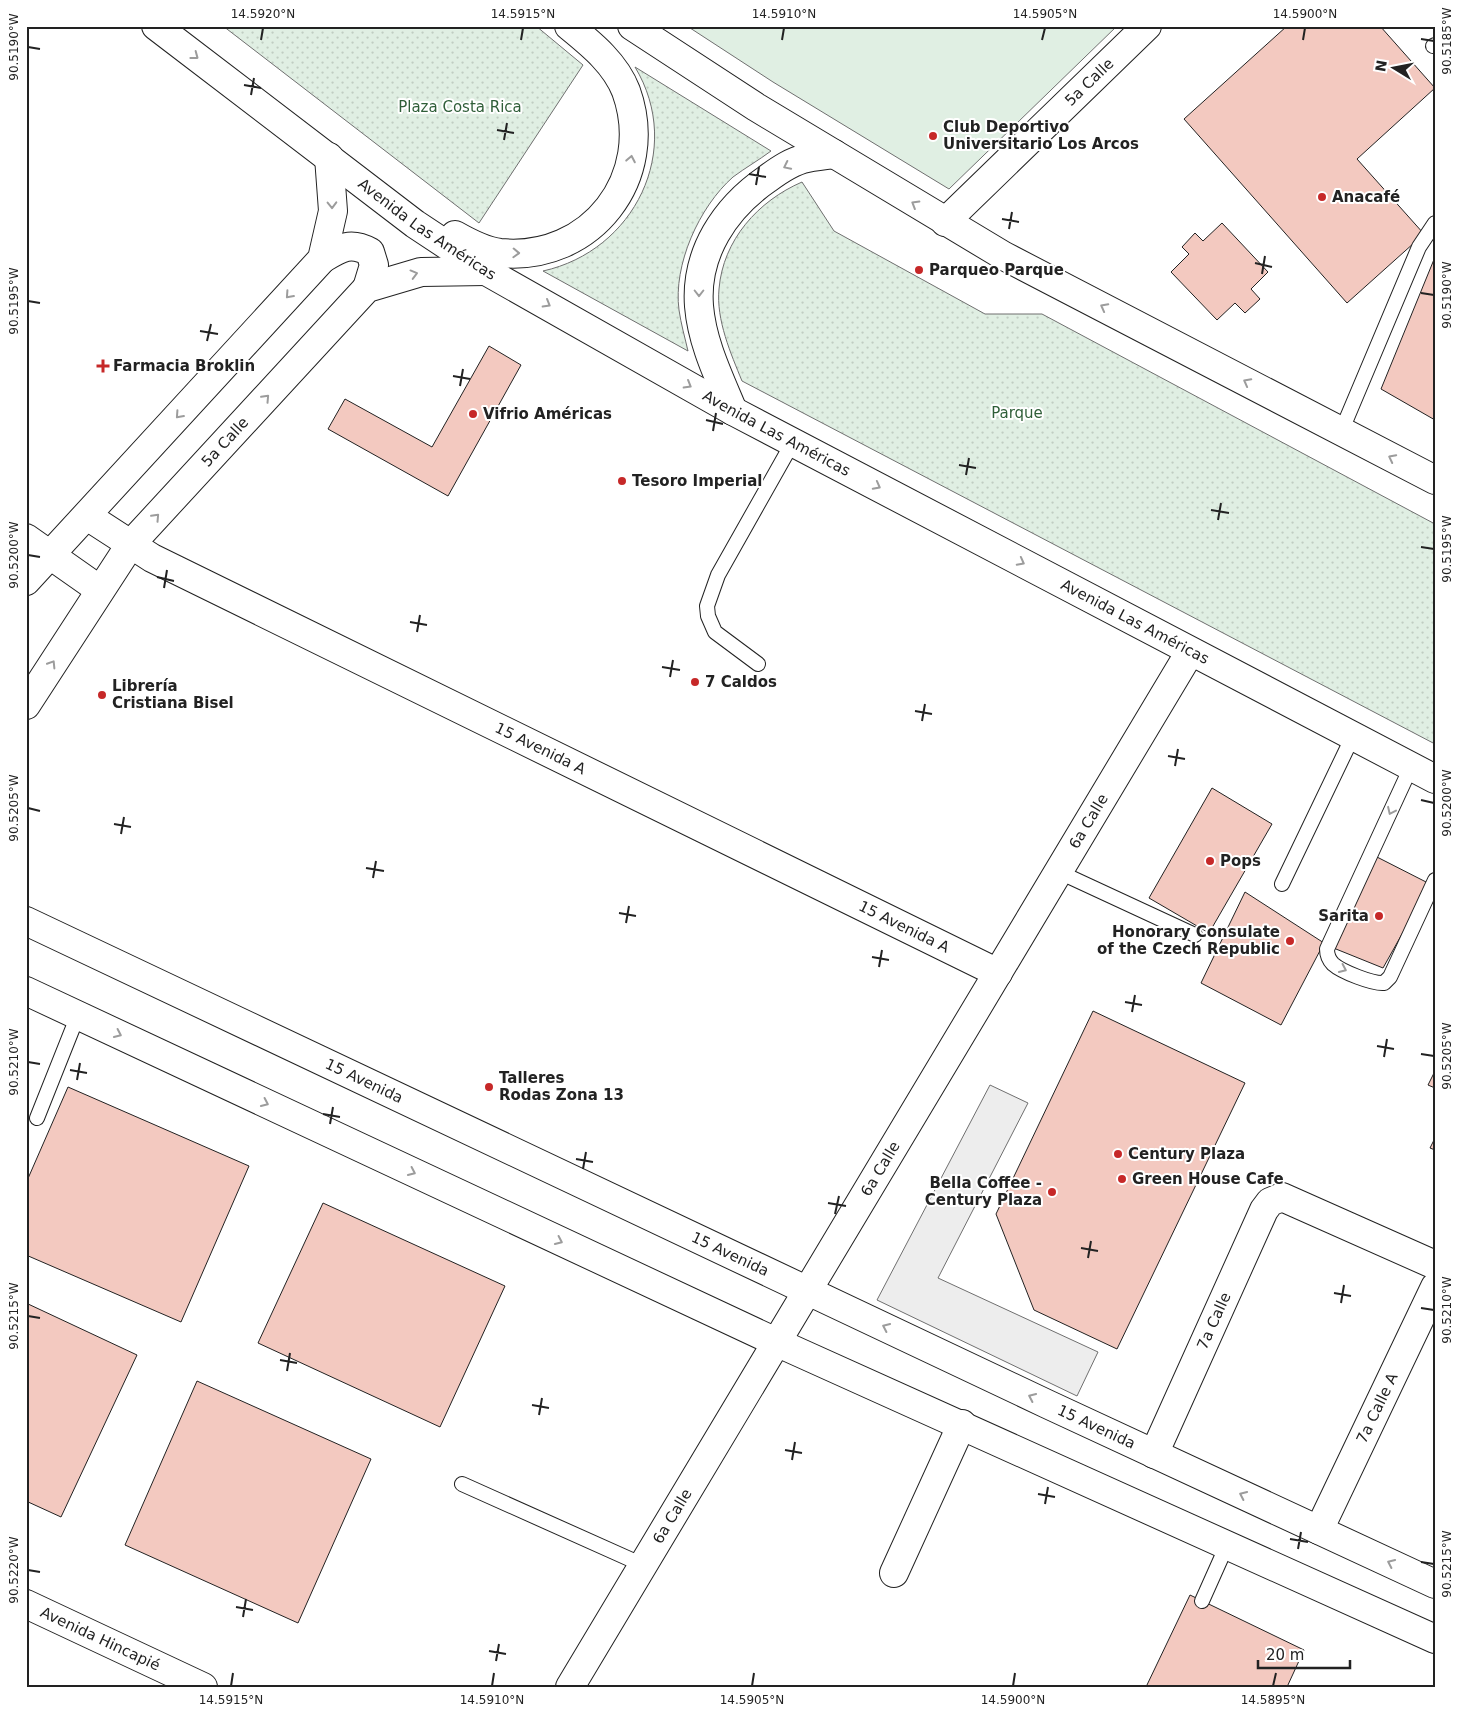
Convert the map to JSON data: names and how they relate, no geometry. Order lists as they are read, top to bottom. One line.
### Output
{"streets":{"street":["5a Calle","Avenida Las Américas","15 Avenida A","6a Calle","15 Avenida","7a Calle","7a Calle A","Avenida Hincapié"]},"crossings":[["5a Calle","15 Avenida A"],["Avenida Las Américas","6a Calle"],["15 Avenida A","6a Calle"],["6a Calle","15 Avenida"],["15 Avenida","7a Calle"],["15 Avenida","7a Calle A"]],"one_way":["Avenida Las Américas"],"parks":["Plaza Costa Rica","Parque"],"places":{"other":["Club Deportivo Universitario Los Arcos","Anacafé","Parqueo Parque","Vifrio Américas","Tesoro Imperial","7 Caldos","Librería Cristiana Bisel","Pops","Sarita","Honorary Consulate of the Czech Republic","Talleres Rodas Zona 13","Century Plaza","Green House Cafe","Bella Coffee - Century Plaza"],"health":["Farmacia Broklin"]},"scale_bar":"20 m","north":"left","coordinates":["14.5920°N","14.5915°N","14.5910°N","14.5905°N","14.5900°N","90.5185°W","90.5190°W","90.5195°W","90.5200°W","90.5205°W","90.5210°W","90.5215°W","90.5220°W","14.5895°N"]}
